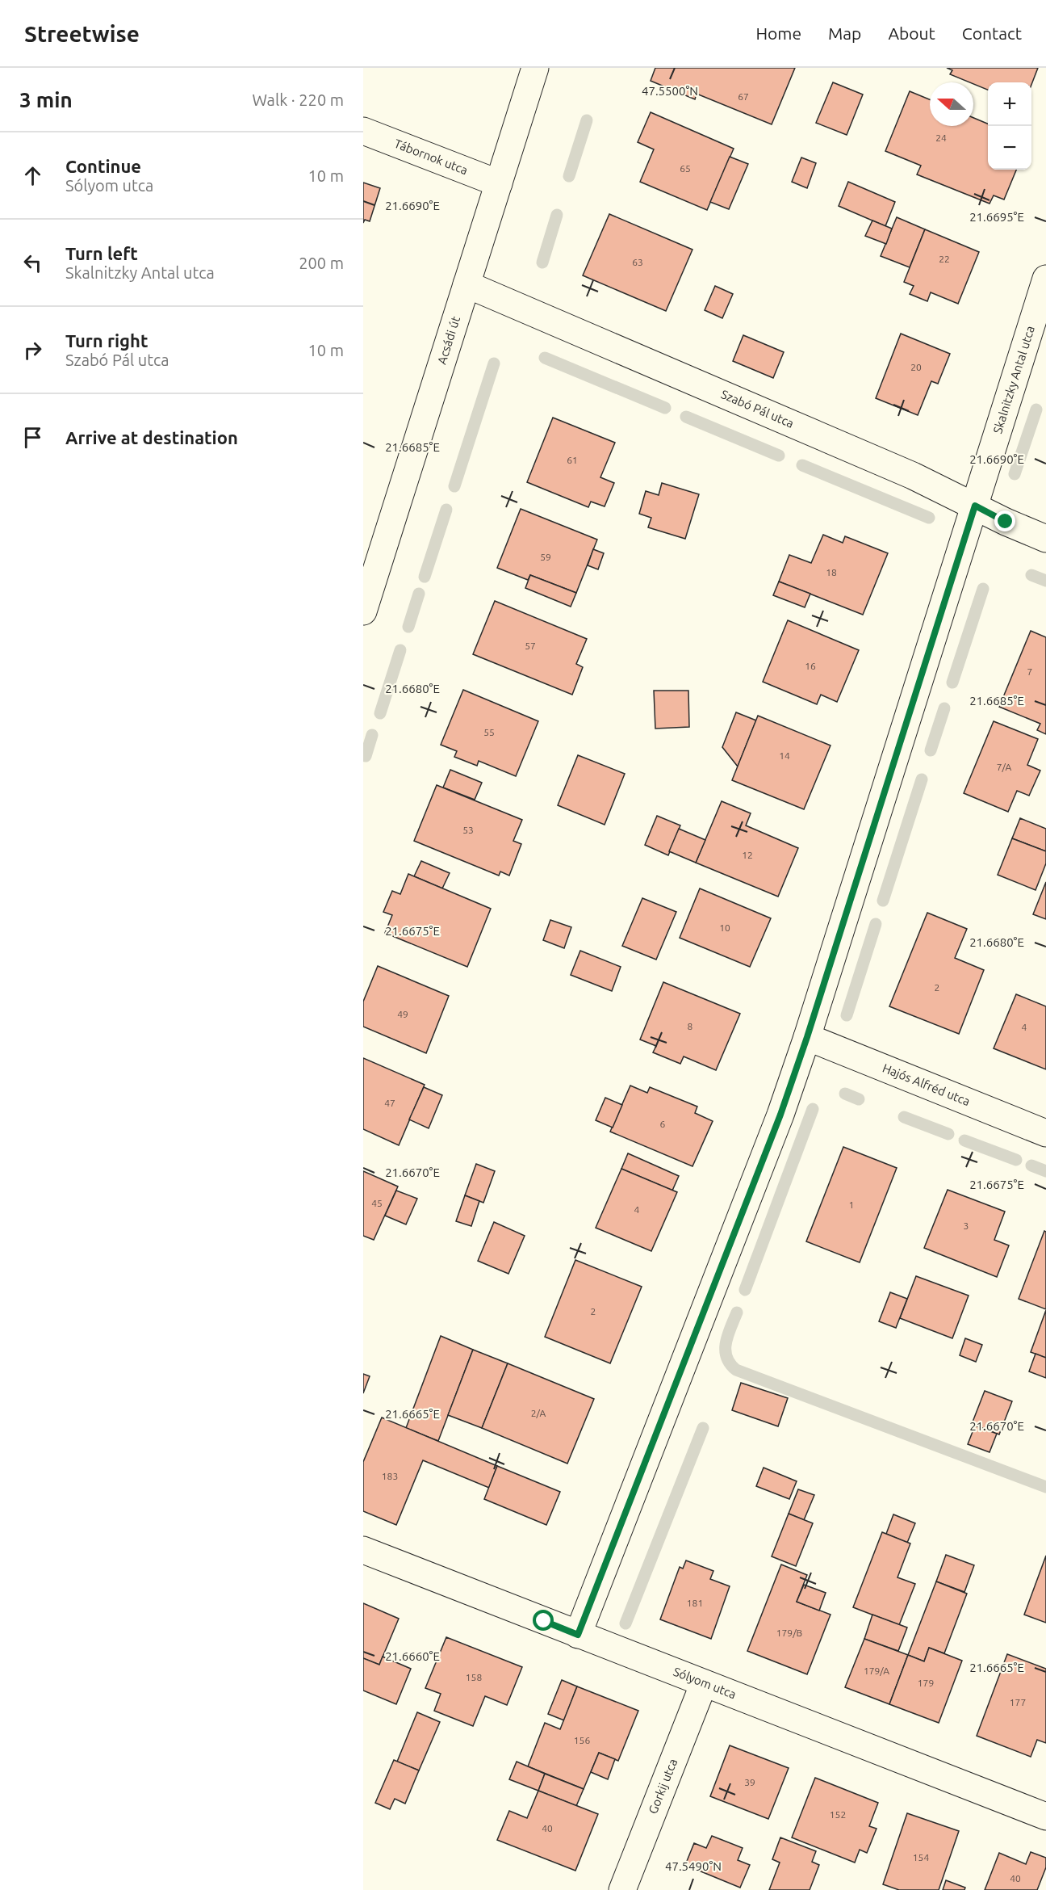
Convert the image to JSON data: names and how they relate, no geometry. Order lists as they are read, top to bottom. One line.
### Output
{"streets":{"street":["Tábornok utca","Acsádi út","Skalnitzky Antal utca","Szabó Pál utca","Hajós Alfréd utca","Sólyom utca","Gorkij utca"]},"crossings":[["Tábornok utca","Acsádi út"],["Acsádi út","Szabó Pál utca"],["Skalnitzky Antal utca","Szabó Pál utca"],["Skalnitzky Antal utca","Hajós Alfréd utca"],["Skalnitzky Antal utca","Sólyom utca"],["Sólyom utca","Gorkij utca"]],"house_numbers":["67","24","65","22","63","20","61","59","18","57","16","7","55","14","7/A","53","12","10","2","49","8","4","47","6","45","1","4","3","2","2/A","183","181","179/B","179/A","158","179","177","156","39","152","40","154","40"],"north":"left","page":{"header":"Streetwise","nav":["Home","Map","About","Contact"],"heading":["3 min","Walk · 220 m"],"map_buttons":["+","−"],"list":[["Continue","Sólyom utca","10 m"],["Turn left","Skalnitzky Antal utca","200 m"],["Turn right","Szabó Pál utca","10 m"],"Arrive at destination"]},"coordinates":["47.5500°N","21.6690°E","21.6695°E","21.6685°E","21.6680°E","21.6675°E","21.6670°E","21.6665°E","21.6660°E","47.5490°N"]}
